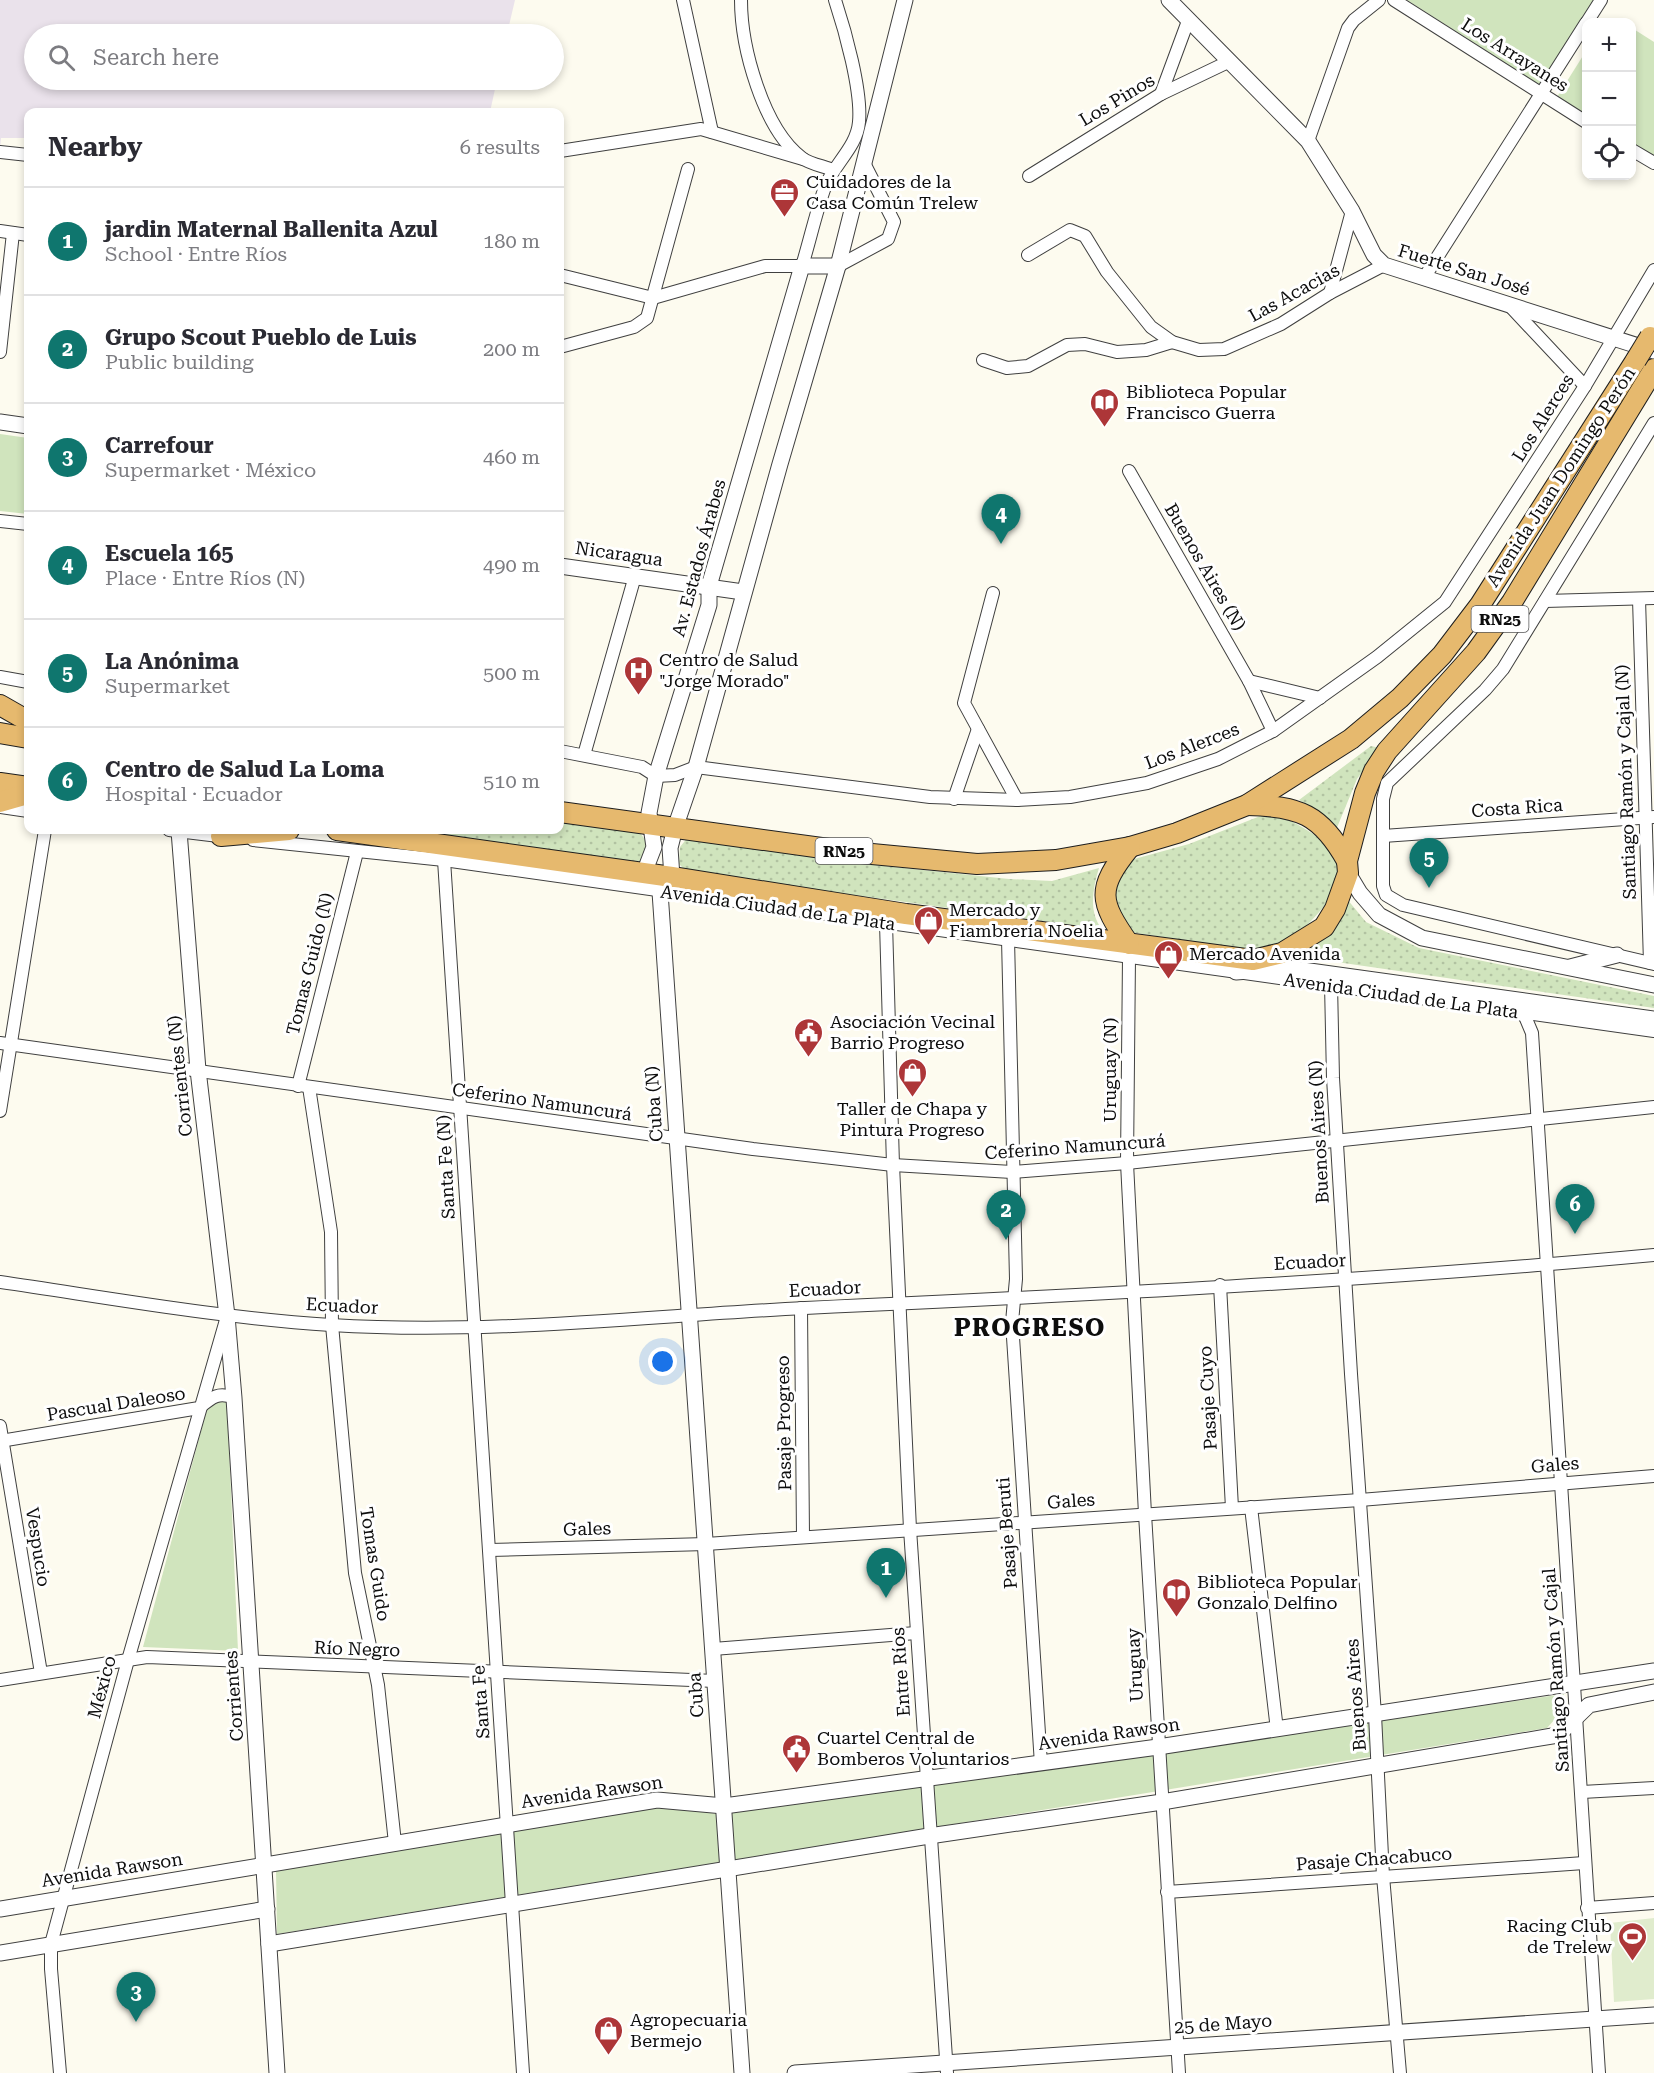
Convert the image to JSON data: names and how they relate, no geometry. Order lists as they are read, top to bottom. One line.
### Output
{"streets":{"highway":["Avenida Juan Domingo Perón","RN25","Avenida Ciudad de La Plata"],"street":["Los Arrayanes","Los Pinos","Fuerte San José","Las Acacias","Los Alerces","Nicaragua","Av. Estados Árabes","Buenos Aires (N)","Santiago Ramón y Cajal (N)","Costa Rica","Tomas Guido (N)","Uruguay (N)","Corrientes (N)","Ceferino Namuncurá","Cuba (N)","Santa Fe (N)","Ecuador","Pasaje Cuyo","Pascual Daleoso","Pasaje Progreso","Gales","Pasaje Beruti","Vespucio","Tomas Guido","Río Negro","Uruguay","Santiago Ramón y Cajal","Entre Ríos","México","Cuba","Buenos Aires","Corrientes","Santa Fe","Avenida Rawson","Pasaje Chacabuco","25 de Mayo"]},"crossings":[["Los Pinos","Fuerte San José"],["Fuerte San José","Las Acacias"],["Fuerte San José","Los Alerces"],["Fuerte San José","Avenida Juan Domingo Perón"],["Los Alerces","Av. Estados Árabes"],["Los Alerces","Buenos Aires (N)"],["Avenida Juan Domingo Perón","RN25"],["Avenida Juan Domingo Perón","Avenida Ciudad de La Plata"],["Avenida Juan Domingo Perón","Uruguay (N)"],["Nicaragua","Av. Estados Árabes"],["Av. Estados Árabes","Avenida Ciudad de La Plata"],["Buenos Aires (N)","Avenida Ciudad de La Plata"],["Buenos Aires (N)","Ceferino Namuncurá"],["Buenos Aires (N)","Ecuador"],["Buenos Aires (N)","Buenos Aires"],["RN25","Avenida Ciudad de La Plata"],["RN25","Uruguay (N)"],["Santiago Ramón y Cajal (N)","Costa Rica"],["Avenida Ciudad de La Plata","Tomas Guido (N)"],["Avenida Ciudad de La Plata","Uruguay (N)"],["Avenida Ciudad de La Plata","Cuba (N)"],["Avenida Ciudad de La Plata","Santa Fe (N)"],["Avenida Ciudad de La Plata","Pasaje Beruti"],["Avenida Ciudad de La Plata","Entre Ríos"],["Tomas Guido (N)","Ceferino Namuncurá"],["Tomas Guido (N)","Ecuador"],["Tomas Guido (N)","Tomas Guido"],["Uruguay (N)","Ceferino Namuncurá"],["Uruguay (N)","Ecuador"],["Uruguay (N)","Uruguay"],["Corrientes (N)","Ceferino Namuncurá"],["Corrientes (N)","Ecuador"],["Corrientes (N)","México"],["Corrientes (N)","Corrientes"],["Ceferino Namuncurá","Cuba (N)"],["Ceferino Namuncurá","Santa Fe (N)"],["Ceferino Namuncurá","Pasaje Beruti"],["Ceferino Namuncurá","Entre Ríos"],["Cuba (N)","Ecuador"],["Cuba (N)","Cuba"],["Santa Fe (N)","Ecuador"],["Santa Fe (N)","Santa Fe"],["Ecuador","Pasaje Cuyo"],["Ecuador","Pasaje Progreso"],["Ecuador","Pasaje Beruti"],["Ecuador","Tomas Guido"],["Ecuador","Uruguay"],["Ecuador","Santiago Ramón y Cajal"],["Ecuador","Entre Ríos"],["Ecuador","México"],["Ecuador","Cuba"],["Ecuador","Buenos Aires"],["Ecuador","Corrientes"],["Ecuador","Santa Fe"],["Pasaje Cuyo","Gales"],["Pascual Daleoso","Vespucio"],["Pascual Daleoso","México"],["Pascual Daleoso","Corrientes"],["Pasaje Progreso","Gales"],["Gales","Pasaje Beruti"],["Gales","Uruguay"],["Gales","Santiago Ramón y Cajal"],["Gales","Entre Ríos"],["Gales","Cuba"],["Gales","Buenos Aires"],["Gales","Santa Fe"],["Pasaje Beruti","Avenida Rawson"],["Vespucio","Río Negro"],["Tomas Guido","Río Negro"],["Tomas Guido","Avenida Rawson"],["Río Negro","México"],["Río Negro","Cuba"],["Río Negro","Corrientes"],["Río Negro","Santa Fe"],["Uruguay","Avenida Rawson"],["Uruguay","Pasaje Chacabuco"],["Uruguay","25 de Mayo"],["Santiago Ramón y Cajal","Avenida Rawson"],["Santiago Ramón y Cajal","Pasaje Chacabuco"],["Santiago Ramón y Cajal","25 de Mayo"],["Entre Ríos","Avenida Rawson"],["Entre Ríos","25 de Mayo"],["México","Corrientes"],["México","Avenida Rawson"],["Cuba","Avenida Rawson"],["Buenos Aires","Avenida Rawson"],["Buenos Aires","Pasaje Chacabuco"],["Buenos Aires","25 de Mayo"],["Corrientes","Avenida Rawson"],["Santa Fe","Avenida Rawson"]],"districts":["PROGRESO"],"places":{"office":["Cuidadores de la Casa Común Trelew"],"library":["Biblioteca Popular Francisco Guerra","Biblioteca Popular Gonzalo Delfino"],"hospital":["Centro de Salud \"Jorge Morado\""],"shop":["Mercado y Fiambrería Noelia","Mercado Avenida","Taller de Chapa y Pintura Progreso","Agropecuaria Bermejo"],"public building":["Asociación Vecinal Barrio Progreso","Cuartel Central de Bomberos Voluntarios"],"sports":["Racing Club de Trelew"]},"page":{"map_buttons":["+","−"],"search":"Search here","heading":["Nearby","6 results"],"list":[{"mark":"1","name":"jardin Maternal Ballenita Azul","note":"School · Entre Ríos","value":"180 m"},{"mark":"2","name":"Grupo Scout Pueblo de Luis","note":"Public building","value":"200 m"},{"mark":"3","name":"Carrefour","note":"Supermarket · México","value":"460 m"},{"mark":"4","name":"Escuela 165","note":"Place · Entre Ríos (N)","value":"490 m"},{"mark":"5","name":"La Anónima","note":"Supermarket","value":"500 m"},{"mark":"6","name":"Centro de Salud La Loma","note":"Hospital · Ecuador","value":"510 m"}],"pins":["4","5","6","2","1","3"]}}
